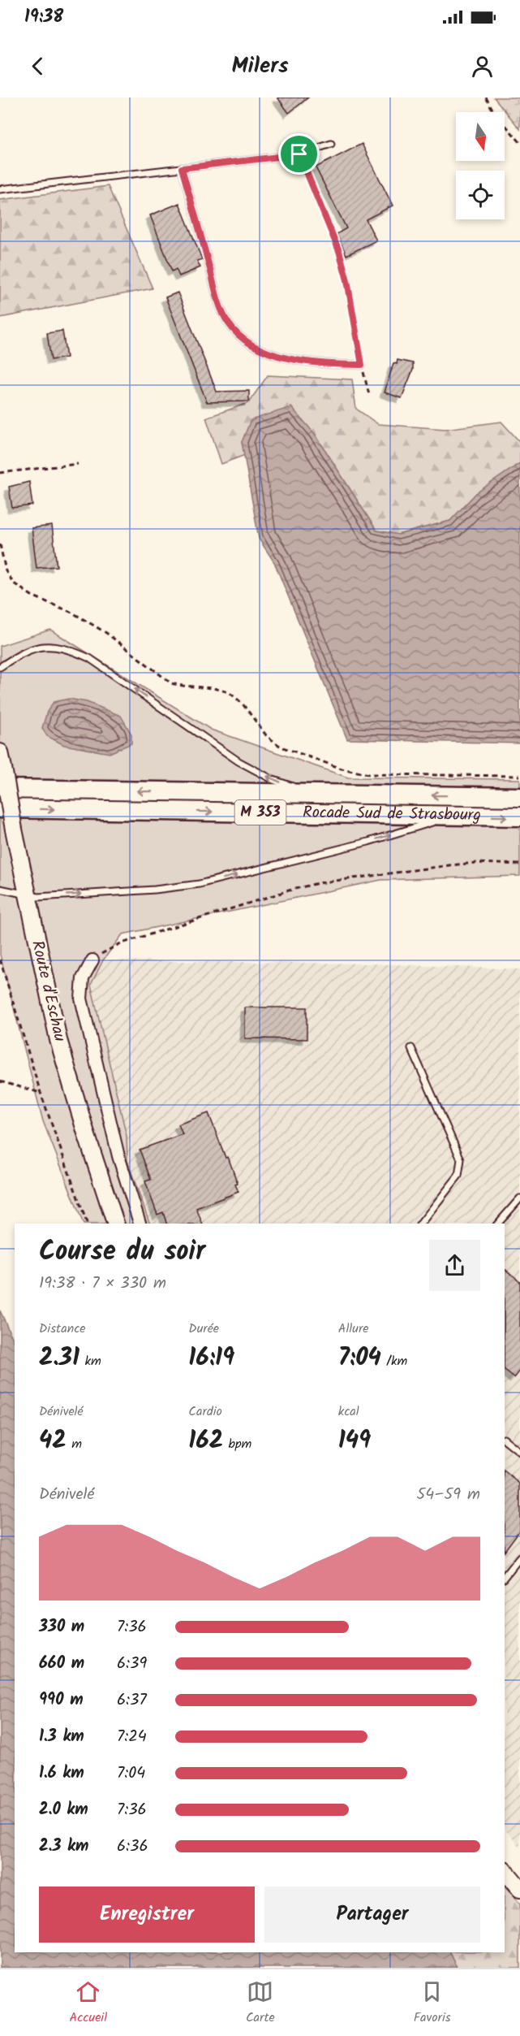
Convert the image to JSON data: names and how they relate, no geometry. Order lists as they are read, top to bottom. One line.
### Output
{"streets":{"highway":["M 353","Rocade Sud de Strasbourg"],"main road":["Route d'Eschau"]},"north":"bottom","page":{"status":"19:38","header":"Milers","heading":["Course du soir","19:38 · 7 × 330 m"],"stats":[["Distance","2.31 km"],["Durée","16:19"],["Allure","7:04 /km"],["Dénivelé","42 m"],["Cardio","162 bpm"],["kcal","149"]],"chart":["Dénivelé","54–59 m"],"list":[{"name":"330 m","note":"7:36"},{"name":"660 m","note":"6:39"},{"name":"990 m","note":"6:37"},{"name":"1.3 km","note":"7:24"},{"name":"1.6 km","note":"7:04"},{"name":"2.0 km","note":"7:36"},{"name":"2.3 km","note":"6:36"}],"buttons":["Enregistrer","Partager"],"tabs":["Accueil","Carte","Favoris"]}}
